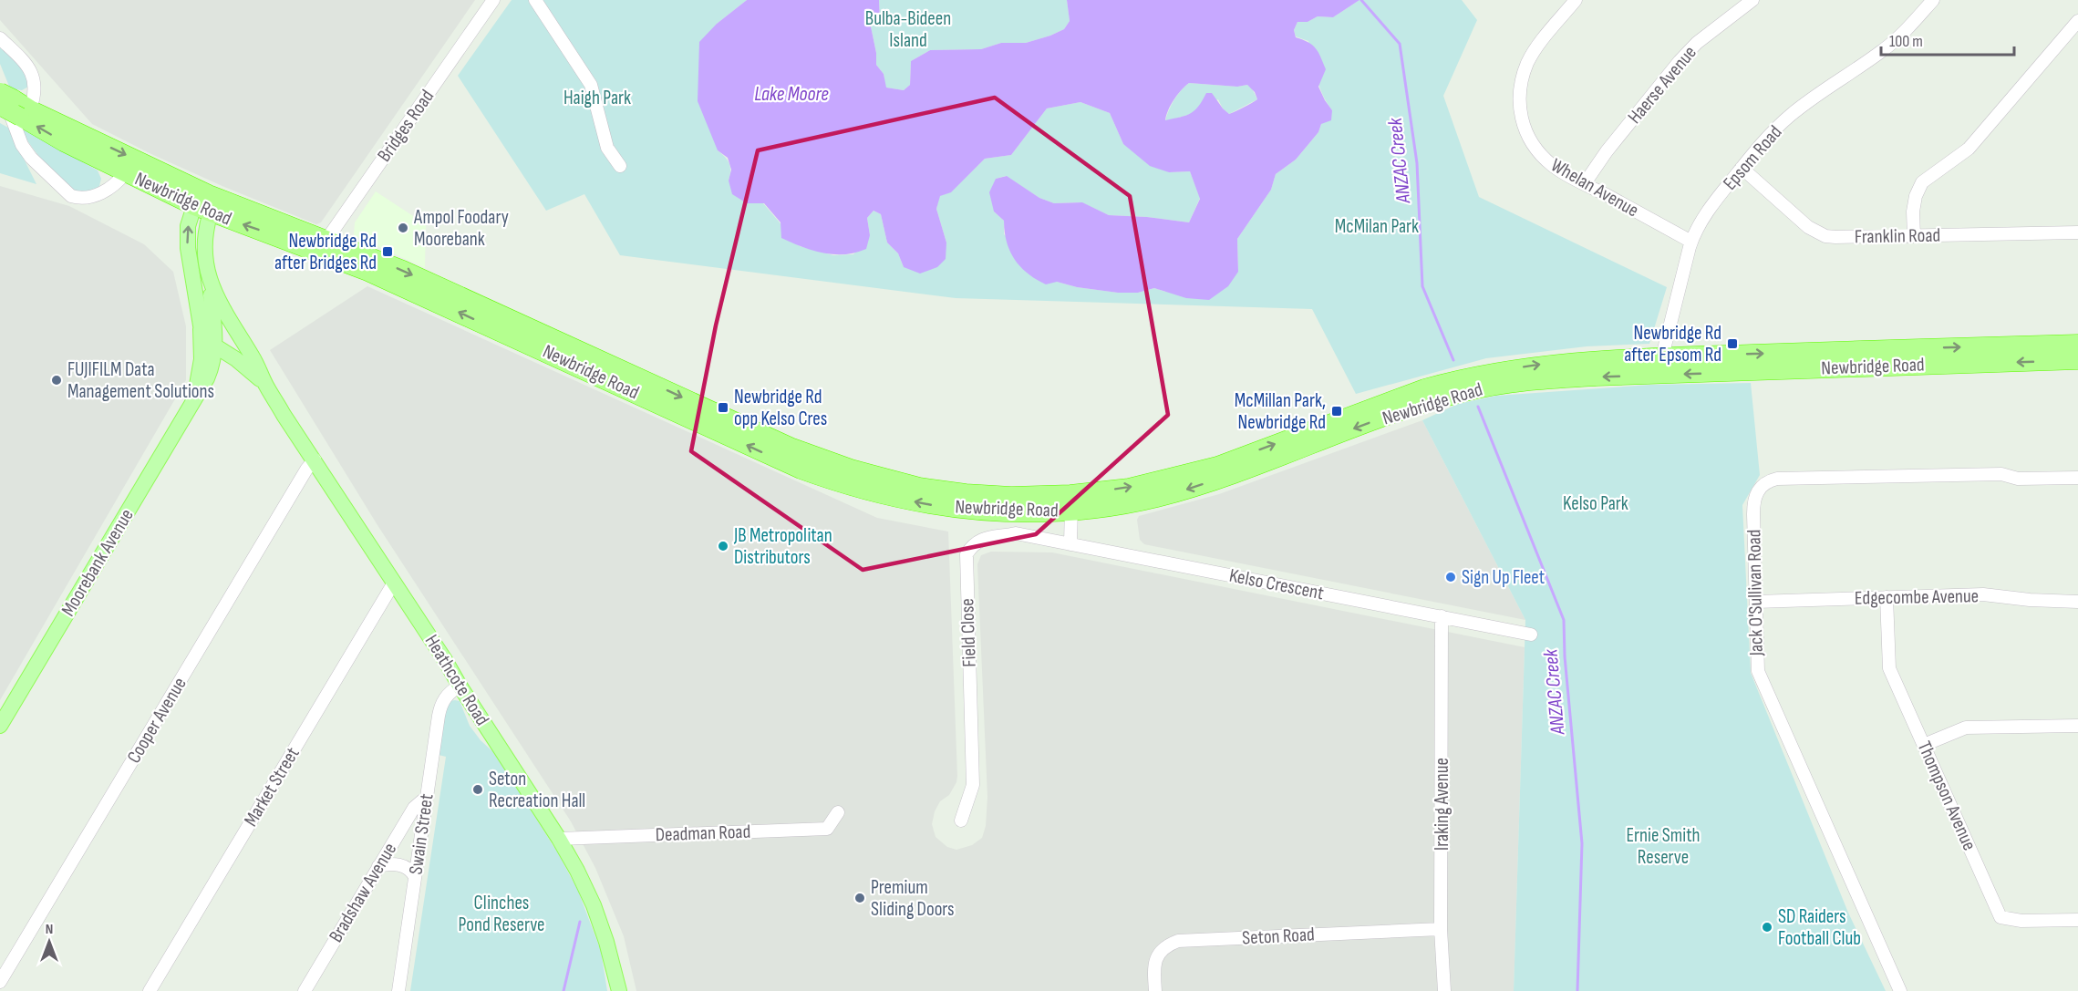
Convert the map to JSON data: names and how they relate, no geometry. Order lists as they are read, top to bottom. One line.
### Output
{"streets":{"highway":["Newbridge Road"],"main road":["Moorebank Avenue","Heathcote Road"],"street":["Haerse Avenue","Bridges Road","Epsom Road","Whelan Avenue","Franklin Road","Kelso Crescent","Jack O'Sullivan Road","Edgecombe Avenue","Field Close","Cooper Avenue","Market Street","Thompson Avenue","Iraking Avenue","Deadman Road","Swain Street","Bradshaw Avenue","Seton Road"]},"crossings":[["Haerse Avenue","Whelan Avenue"],["Bridges Road","Newbridge Road"],["Epsom Road","Whelan Avenue"],["Epsom Road","Newbridge Road"],["Epsom Road","Franklin Road"],["Newbridge Road","Heathcote Road"],["Moorebank Avenue","Heathcote Road"],["Kelso Crescent","Field Close"],["Kelso Crescent","Iraking Avenue"],["Jack O'Sullivan Road","Edgecombe Avenue"],["Edgecombe Avenue","Thompson Avenue"],["Heathcote Road","Cooper Avenue"],["Heathcote Road","Market Street"],["Heathcote Road","Deadman Road"],["Heathcote Road","Swain Street"],["Iraking Avenue","Seton Road"],["Swain Street","Bradshaw Avenue"]],"water":["Lake Moore","ANZAC Creek"],"parks":["Bulba-Bideen Island","Haigh Park","McMilan Park","Kelso Park","Ernie Smith Reserve","Clinches Pond Reserve"],"places":{"other":["Ampol Foodary Moorebank","FUJIFILM Data Management Solutions","JB Metropolitan Distributors","Sign Up Fleet","Seton Recreation Hall","Premium Sliding Doors","SD Raiders Football Club"],"transit":["Newbridge Rd after Bridges Rd","Newbridge Rd after Epsom Rd","Newbridge Rd opp Kelso Cres","McMillan Park, Newbridge Rd"]},"scale_bar":"100 m","north":"top"}
